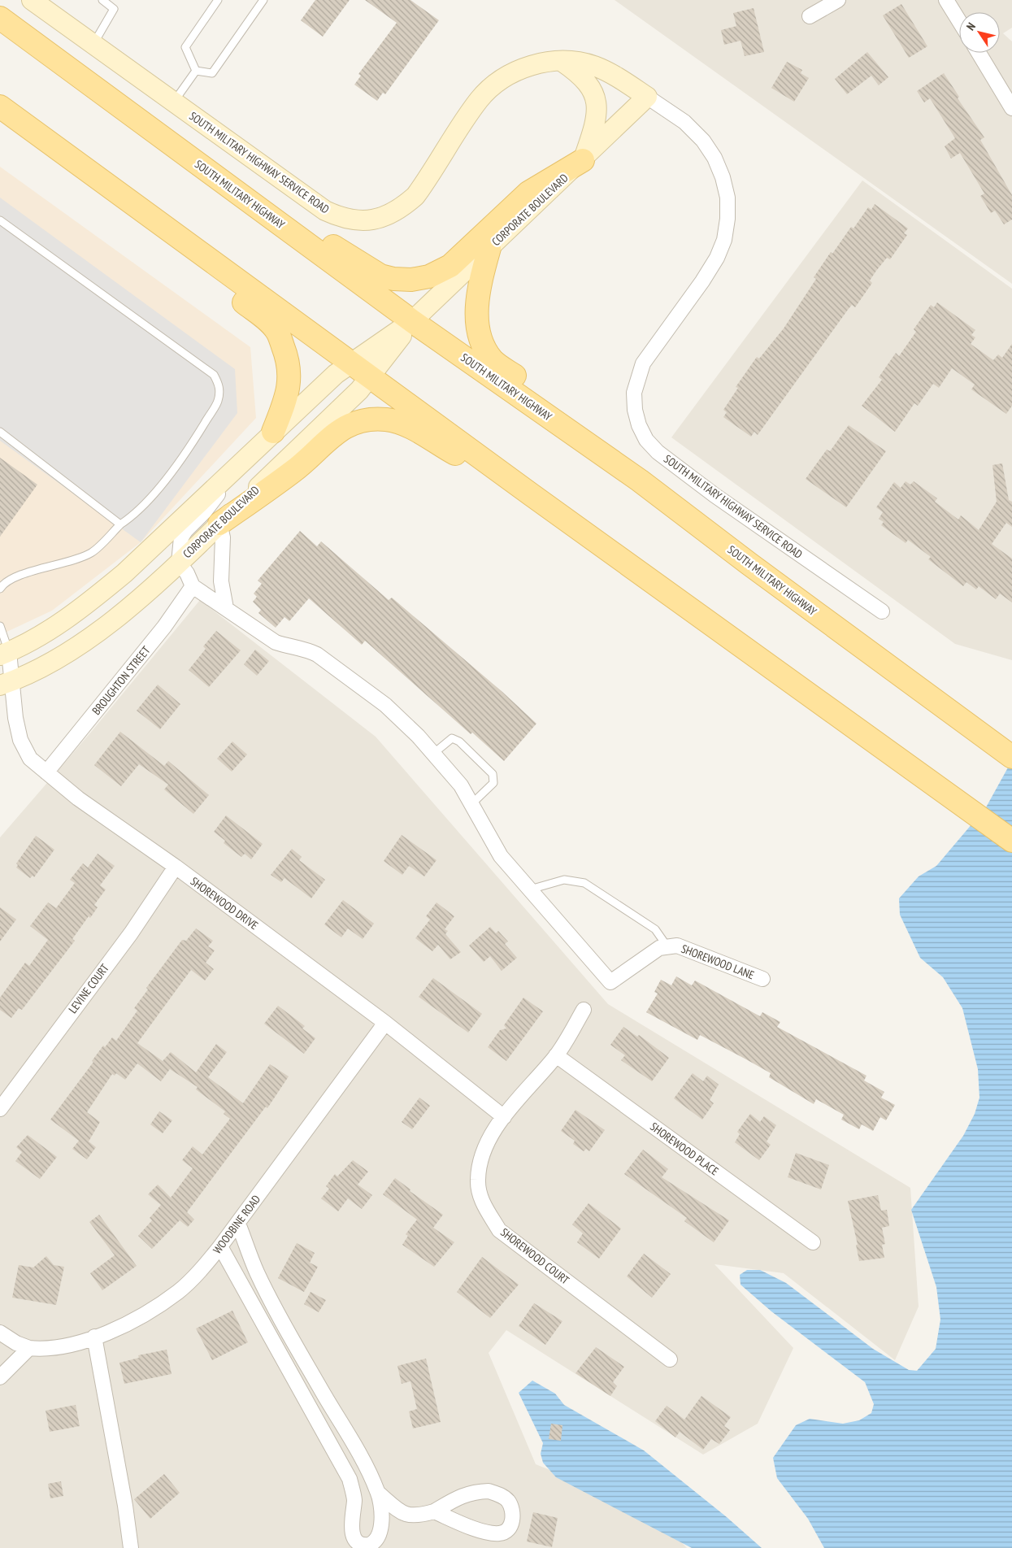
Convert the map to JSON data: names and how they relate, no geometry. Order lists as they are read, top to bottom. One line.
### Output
{"streets":{"main road":["SOUTH MILITARY HIGHWAY"],"street":["SOUTH MILITARY HIGHWAY SERVICE ROAD","CORPORATE BOULEVARD","BROUGHTON STREET","SHOREWOOD DRIVE","SHOREWOOD LANE","LEVINE COURT","SHOREWOOD PLACE","WOODBINE ROAD","SHOREWOOD COURT"]},"crossings":[["SOUTH MILITARY HIGHWAY SERVICE ROAD","CORPORATE BOULEVARD"],["SOUTH MILITARY HIGHWAY","CORPORATE BOULEVARD"],["CORPORATE BOULEVARD","SHOREWOOD DRIVE"],["BROUGHTON STREET","SHOREWOOD DRIVE"],["SHOREWOOD DRIVE","LEVINE COURT"],["SHOREWOOD DRIVE","WOODBINE ROAD"],["SHOREWOOD DRIVE","SHOREWOOD COURT"]],"north":"top left"}
